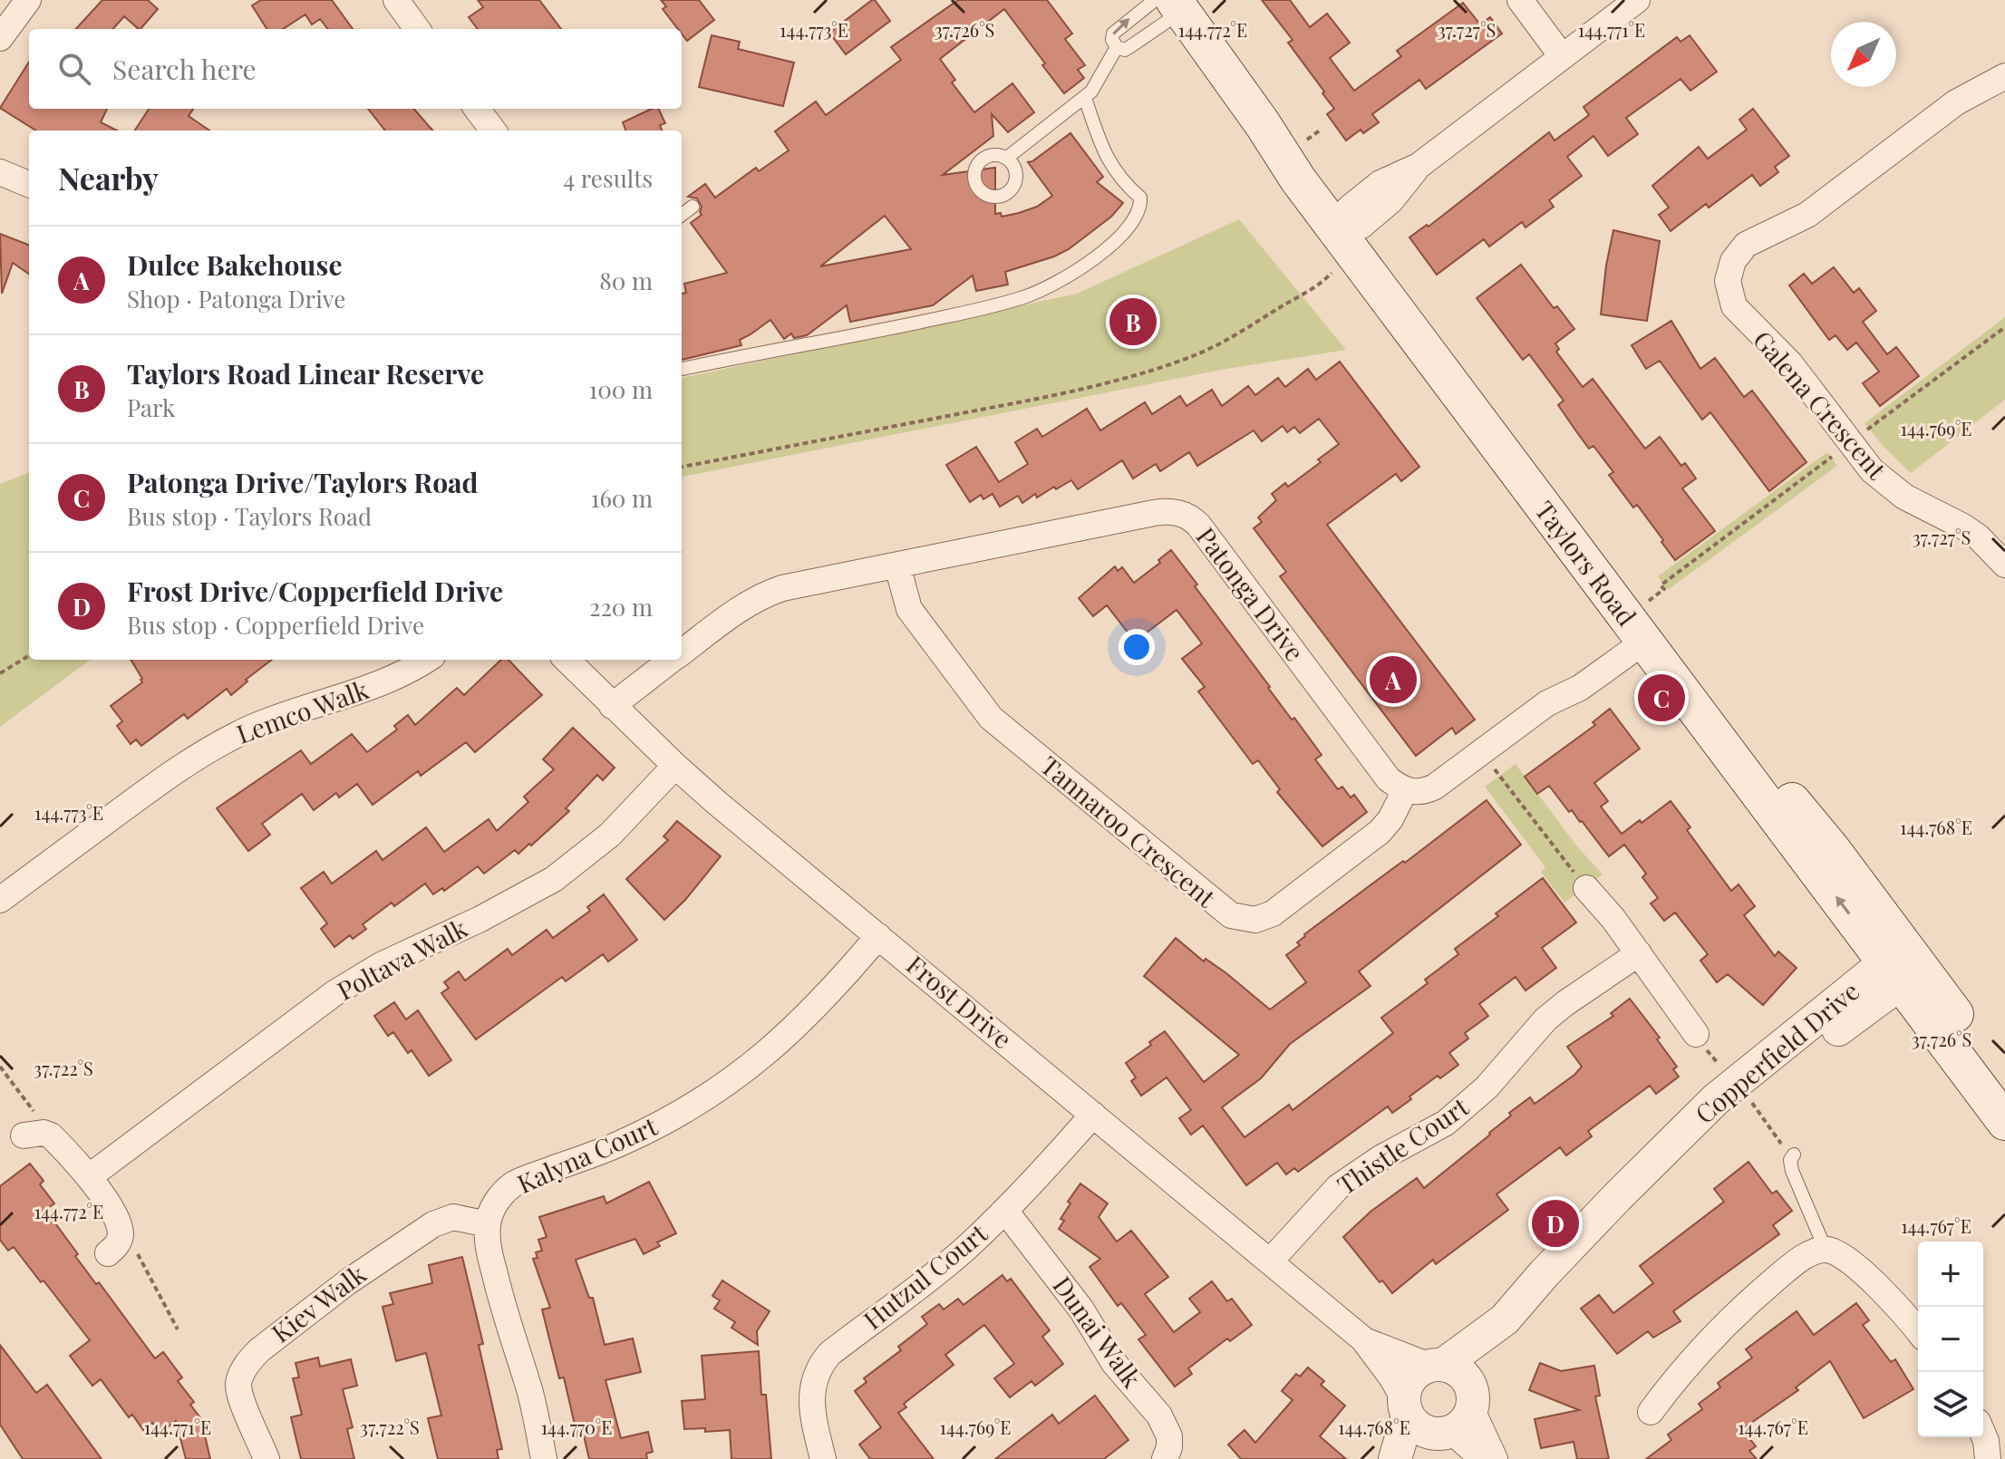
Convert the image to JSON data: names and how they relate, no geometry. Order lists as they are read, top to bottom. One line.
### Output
{"streets":{"main road":["Taylors Road"],"street":["Galena Crescent","Patonga Drive","Lemco Walk","Tannaroo Crescent","Poltava Walk","Frost Drive","Copperfield Drive","Thistle Court","Kalyna Court","Hutzul Court","Kiev Walk","Dunai Walk"]},"crossings":[["Taylors Road","Copperfield Drive"],["Patonga Drive","Tannaroo Crescent"],["Patonga Drive","Frost Drive"],["Poltava Walk","Frost Drive"],["Frost Drive","Copperfield Drive"],["Frost Drive","Thistle Court"],["Frost Drive","Kalyna Court"],["Frost Drive","Hutzul Court"],["Kalyna Court","Kiev Walk"],["Hutzul Court","Dunai Walk"]],"north":"bottom left","page":{"search":"Search here","heading":["Nearby","4 results"],"list":[{"mark":"A","name":"Dulce Bakehouse","note":"Shop · Patonga Drive","value":"80 m"},{"mark":"B","name":"Taylors Road Linear Reserve","note":"Park","value":"100 m"},{"mark":"C","name":"Patonga Drive/Taylors Road","note":"Bus stop · Taylors Road","value":"160 m"},{"mark":"D","name":"Frost Drive/Copperfield Drive","note":"Bus stop · Copperfield Drive","value":"220 m"}],"pins":["B","A","C","D"],"map_buttons":["+","−"]},"coordinates":["144.773°E","37.726°S","144.772°E","37.727°S","144.771°E","144.769°E","144.768°E","37.722°S","144.767°E","144.770°E"]}
